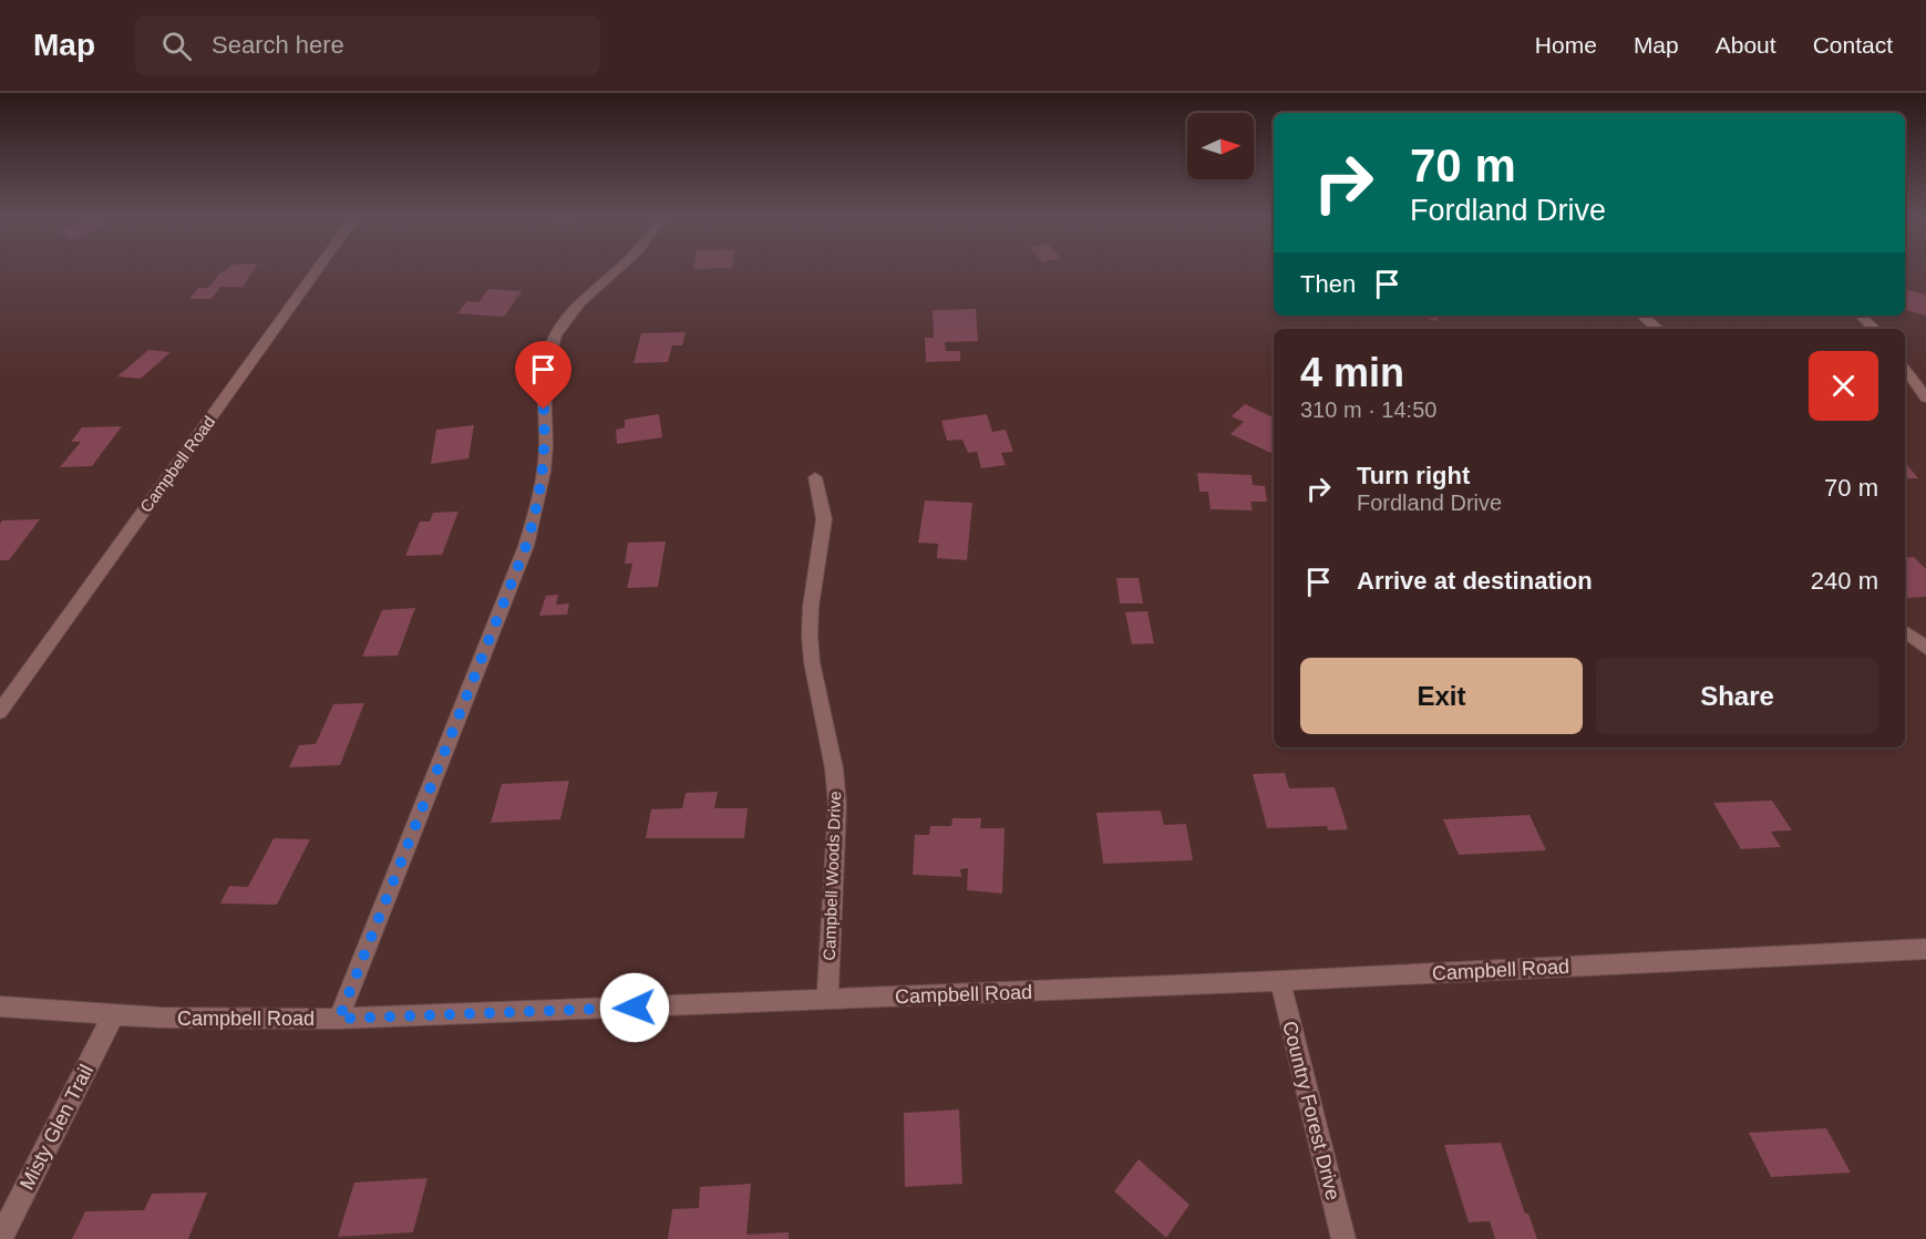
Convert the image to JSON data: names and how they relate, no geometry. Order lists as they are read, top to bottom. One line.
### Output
{"streets":{"street":["Campbell Road","Campbell Woods Drive","Country Forest Drive","Misty Glen Trail"]},"crossings":[["Campbell Road","Campbell Woods Drive"],["Campbell Road","Country Forest Drive"],["Campbell Road","Misty Glen Trail"]],"north":"right","page":{"header":"Map","search":"Search here","nav":["Home","Map","About","Contact"],"turn":["70 m","Fordland Drive"],"then":"Then","heading":["4 min","310 m · 14:50"],"list":[{"name":"Turn right","note":"Fordland Drive","value":"70 m"},{"name":"Arrive at destination","value":"240 m"}],"buttons":["Exit","Share"]}}
